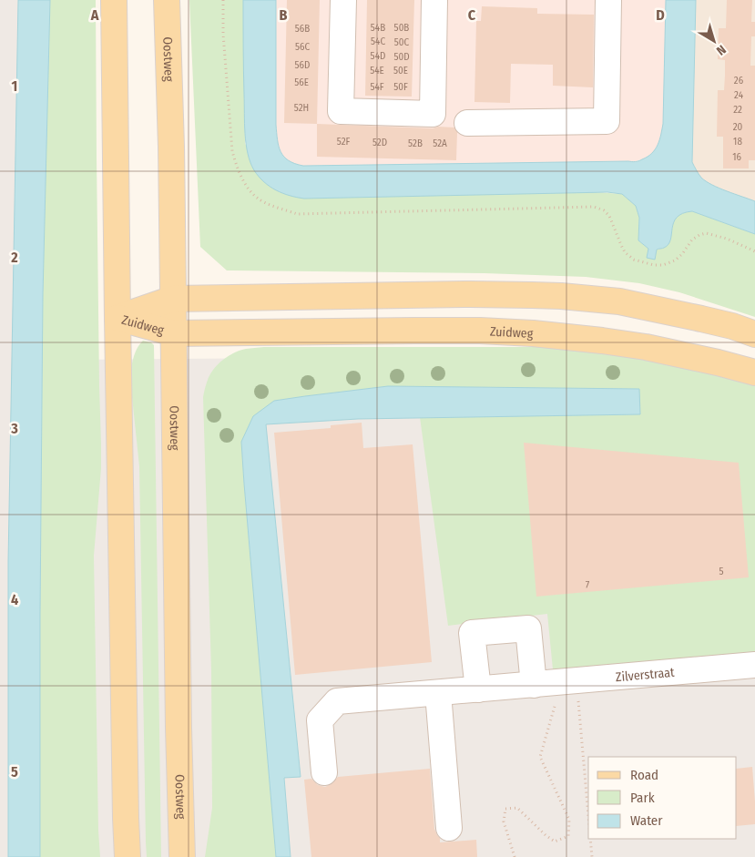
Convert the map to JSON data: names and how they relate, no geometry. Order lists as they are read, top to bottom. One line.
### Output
{"streets":{"main road":["Oostweg","Zuidweg"],"street":["Zilverstraat"]},"crossings":[["Oostweg","Zuidweg"]],"house_numbers":["54B","50B","56B","54C","50C","56C","54D","50D","56D","54E","50E","26","56E","54F","50F","24","52H","22","20","52F","18","52D","52B","52A","16","5","7"],"legend":["Road","Park","Water"],"north":"bottom right","grid":{"columns":["A","B","C","D"],"rows":["1","2","3","4","5"]}}
